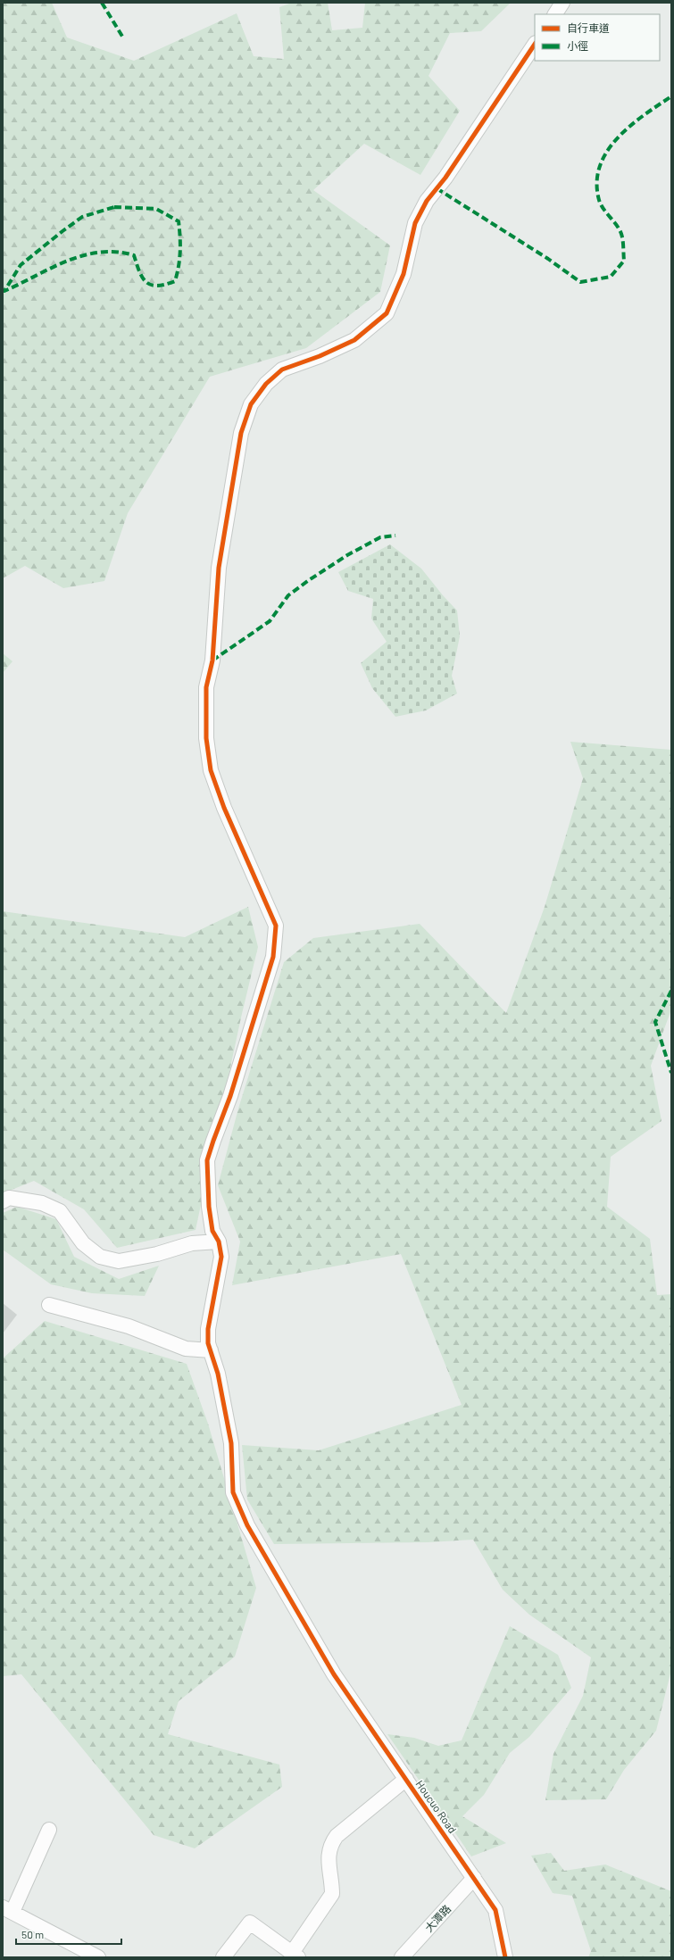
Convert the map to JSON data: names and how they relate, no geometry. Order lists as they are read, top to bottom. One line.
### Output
{"streets":{"street":["Houcuo Road","大潭路"]},"crossings":[["Houcuo Road","大潭路"]],"legend":["自行車道","小徑"],"scale_bar":"50 m"}
